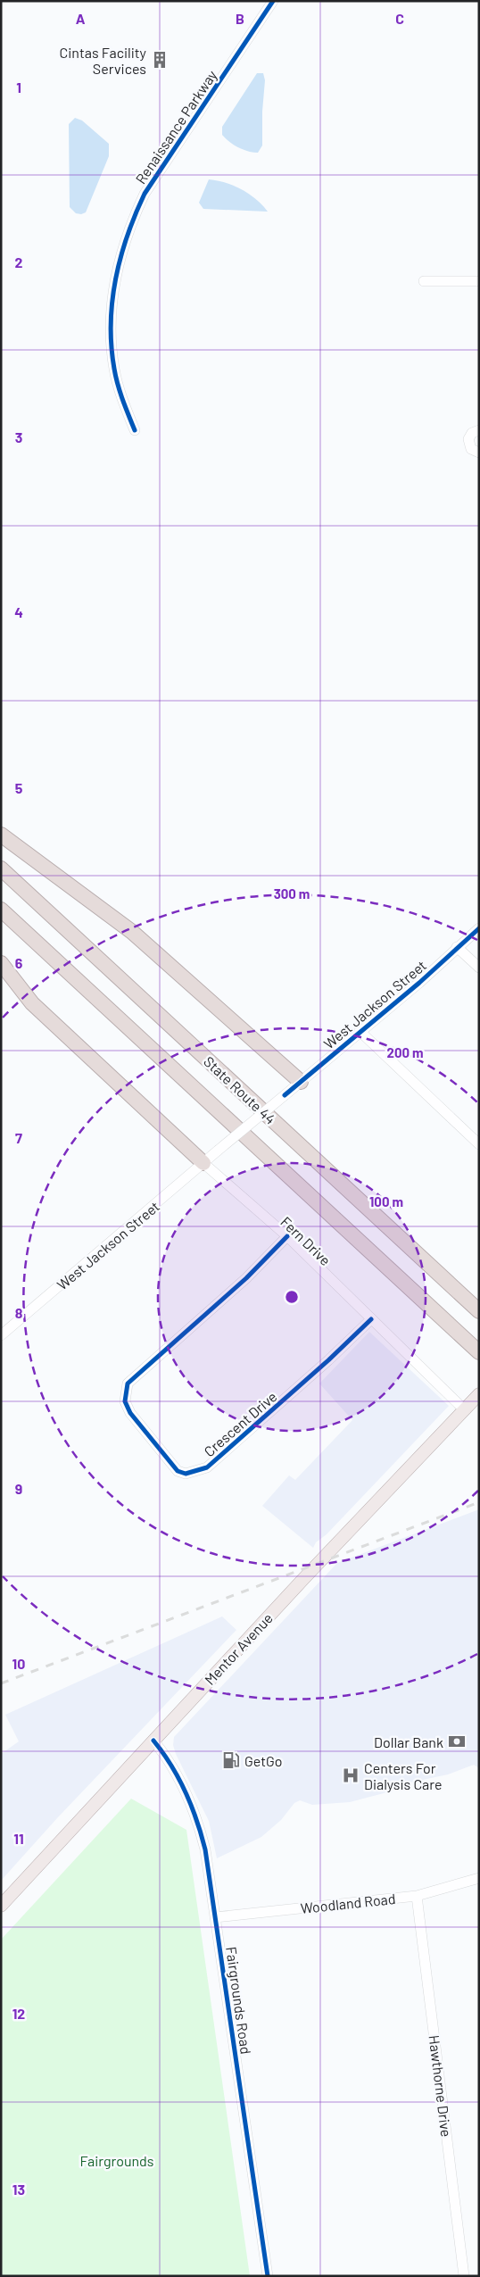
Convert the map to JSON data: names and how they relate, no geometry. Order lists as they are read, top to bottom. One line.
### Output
{"streets":{"highway":["State Route 44"],"main road":["Mentor Avenue"],"street":["Renaissance Parkway","West Jackson Street","Fern Drive","Crescent Drive","Woodland Road","Fairgrounds Road","Hawthorne Drive"]},"crossings":[["West Jackson Street","Fern Drive"],["Fern Drive","Crescent Drive"],["Fern Drive","Mentor Avenue"],["Mentor Avenue","Fairgrounds Road"],["Woodland Road","Fairgrounds Road"],["Woodland Road","Hawthorne Drive"]],"parks":["Fairgrounds"],"places":{"building":["Cintas Facility Services"],"bank":["Dollar Bank"],"fuel station":["GetGo"],"hospital":["Centers For Dialysis Care"]},"grid":{"columns":["A","B","C"],"rows":["1","2","3","4","5","6","7","8","9","10","11","12","13"]},"rings":["300 m","200 m","100 m"]}
